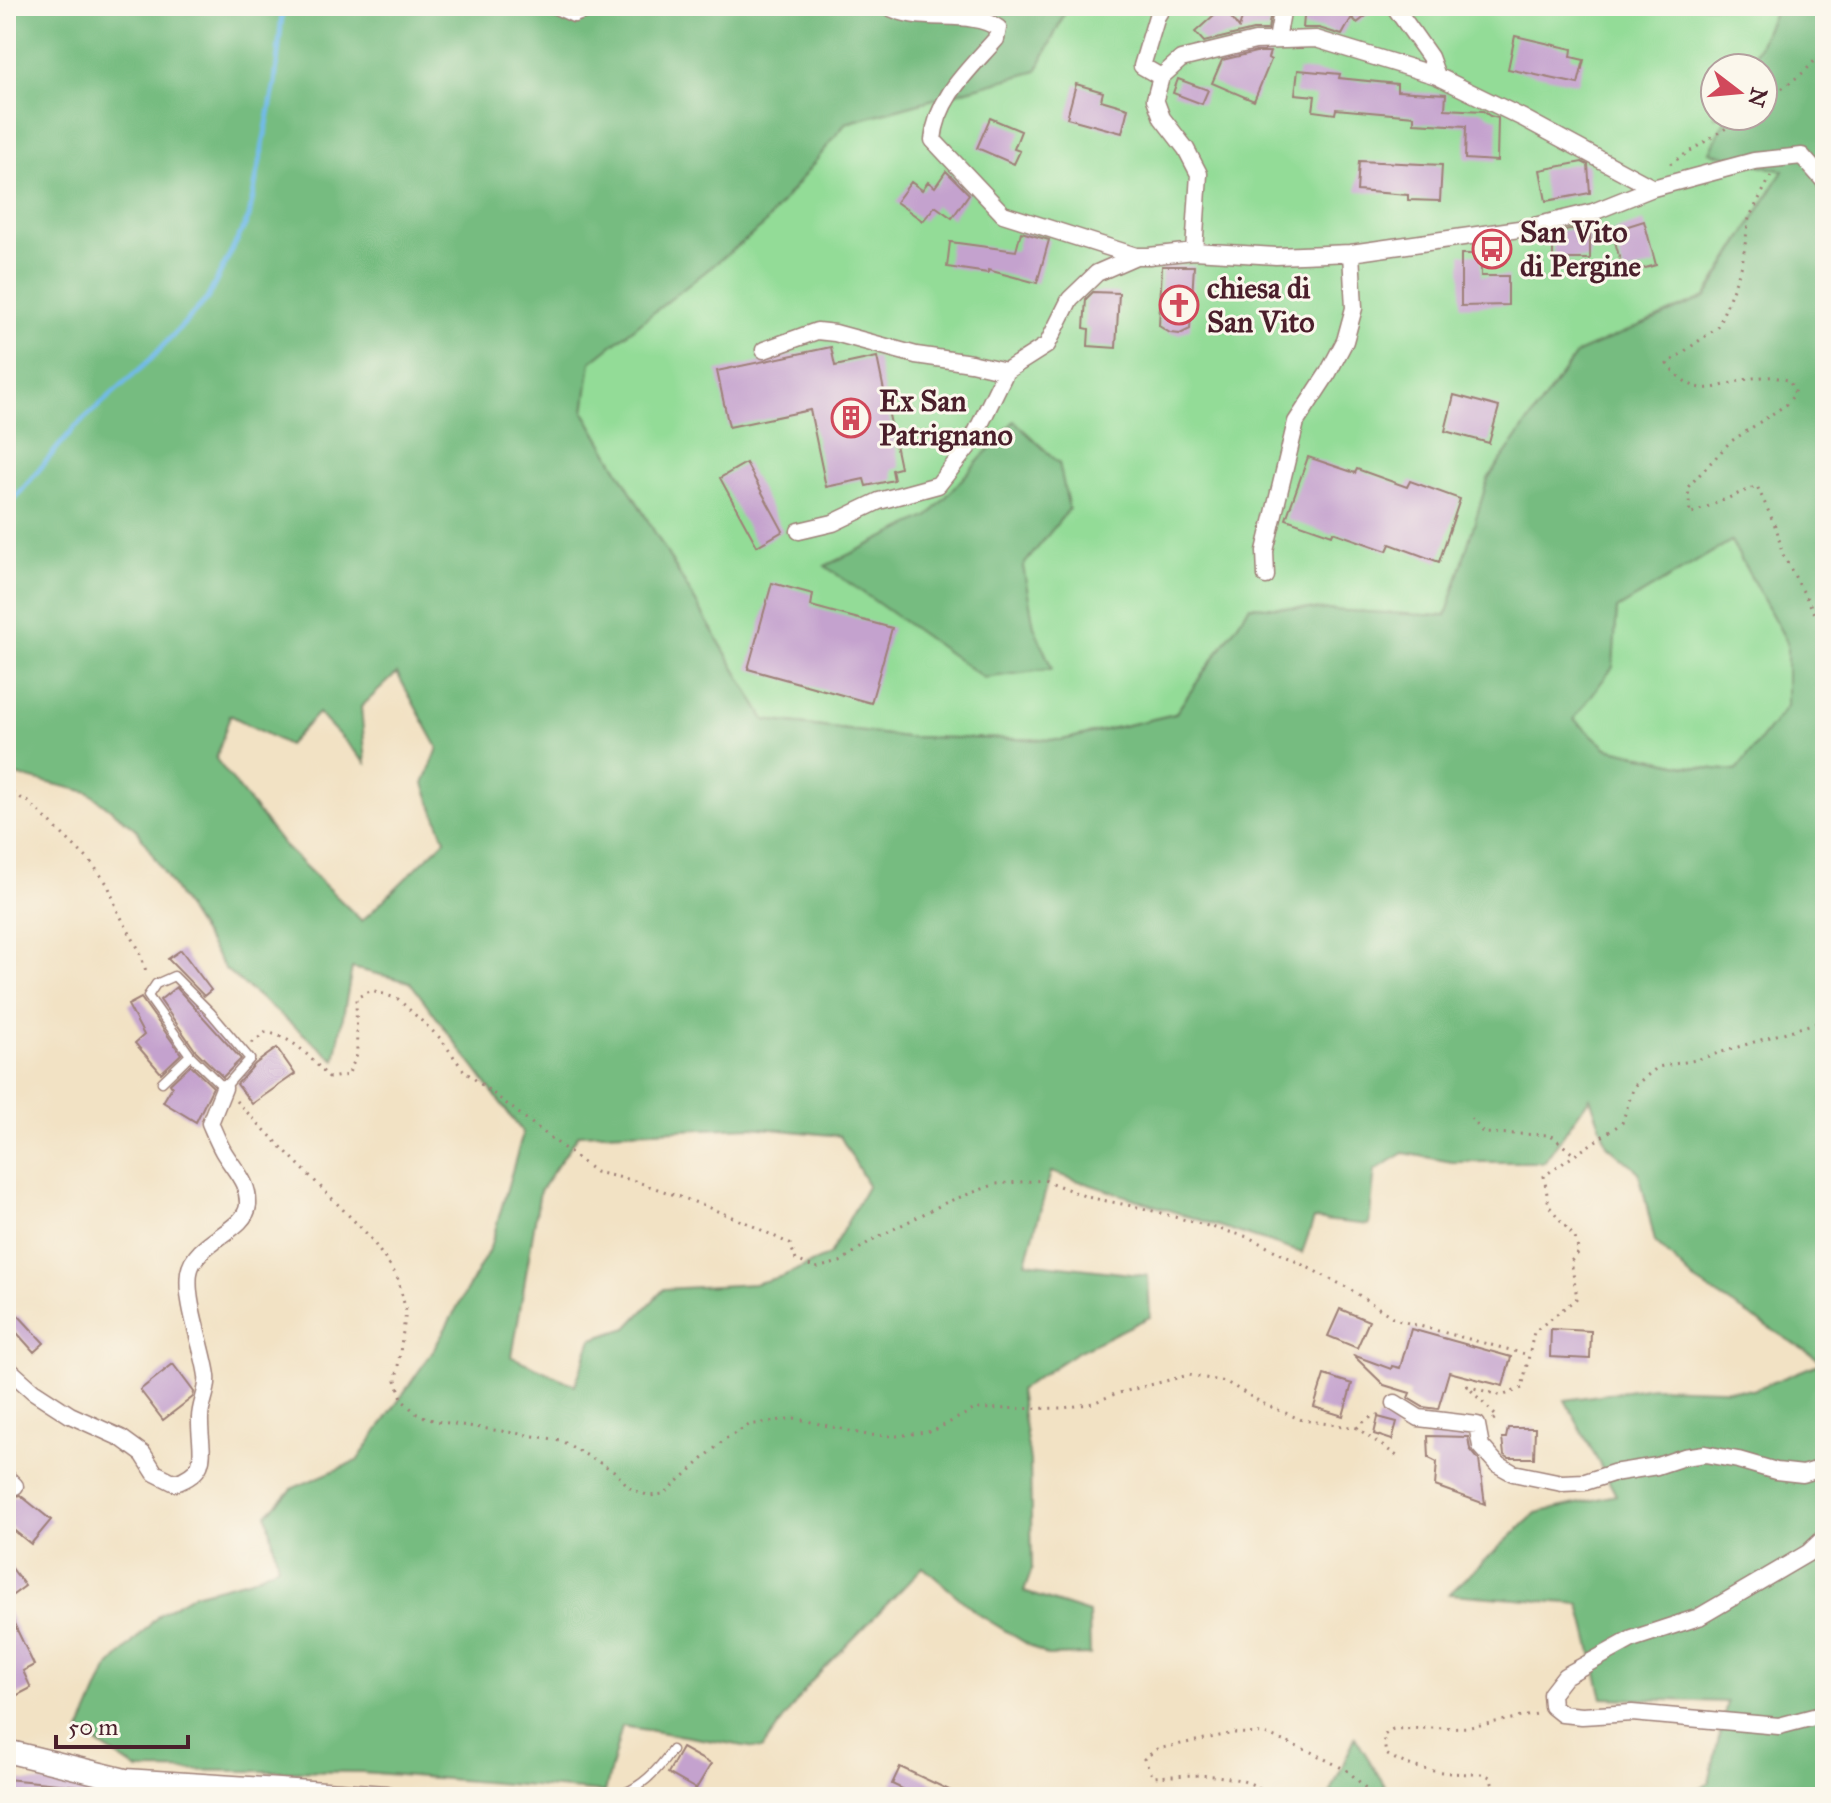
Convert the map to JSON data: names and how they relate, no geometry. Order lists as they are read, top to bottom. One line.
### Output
{"places":{"bus stop":["San Vito di Pergine"],"church":["chiesa di San Vito"],"building":["Ex San Patrignano"]},"scale_bar":"50 m","north":"right"}
